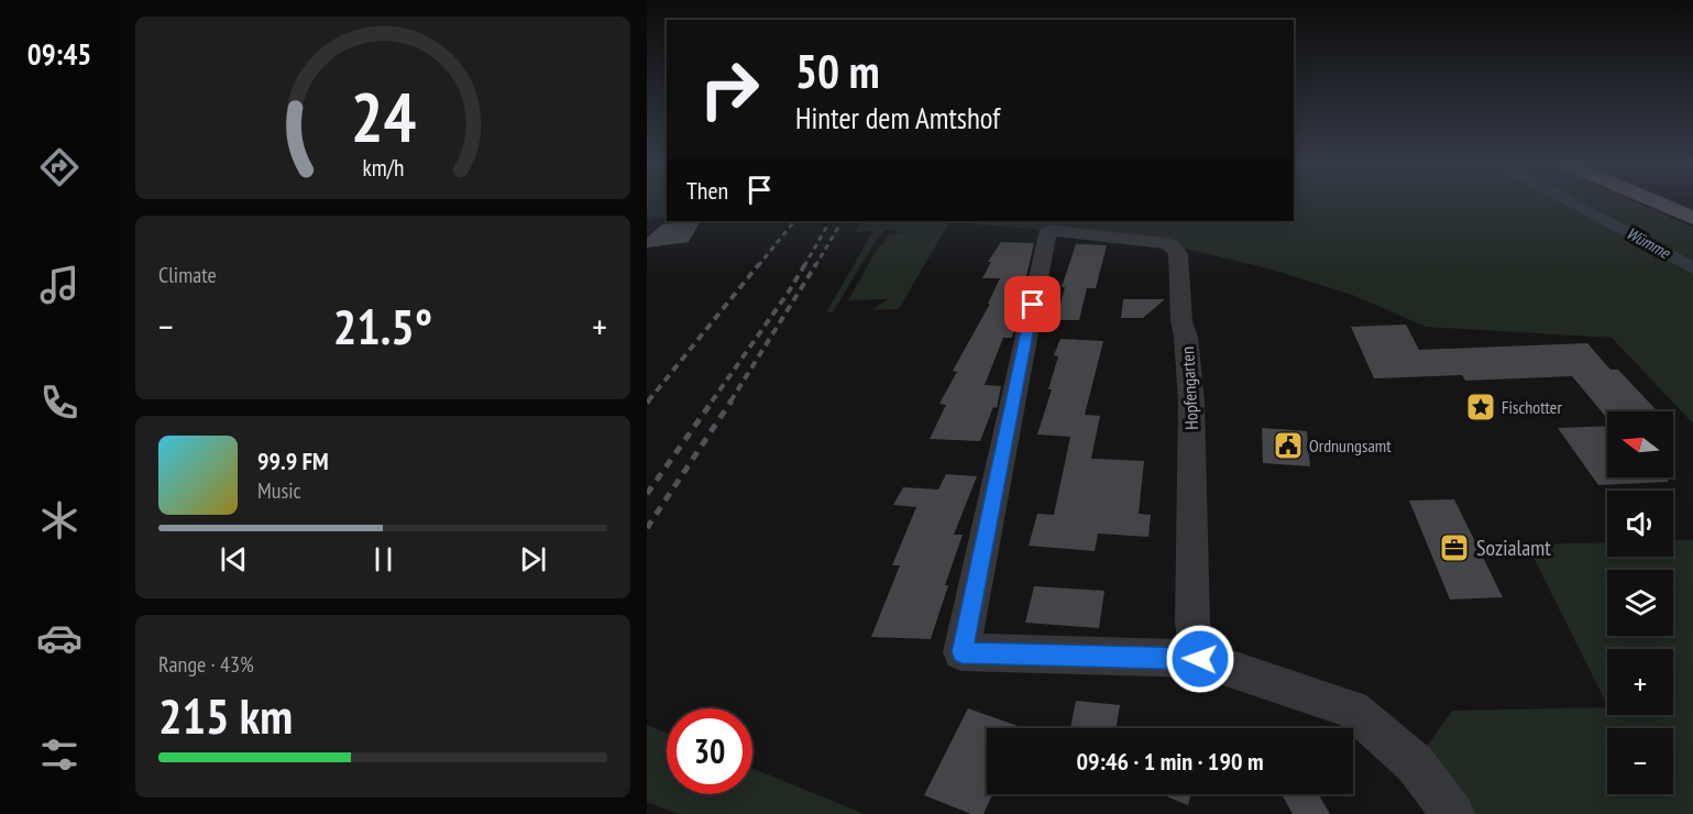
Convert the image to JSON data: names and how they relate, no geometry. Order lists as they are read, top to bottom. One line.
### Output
{"streets":{"street":["Hopfengarten"]},"water":["Wümme"],"places":{"place":["Fischotter"],"public building":["Ordnungsamt"],"office":["Sozialamt"]},"north":"left","page":{"tabs":"09:45","turn":["50 m","Hinter dem Amtshof"],"then":"Then","tile":["Climate",["Range · 43%","215 km"]],"heat":["−","21.5°","+"],"map_buttons":["+","−"],"song":["99.9 FM","Music"],"limit":"30","trip":"09:46 · 1 min · 190 m","gauge":["24","km/h"]}}
